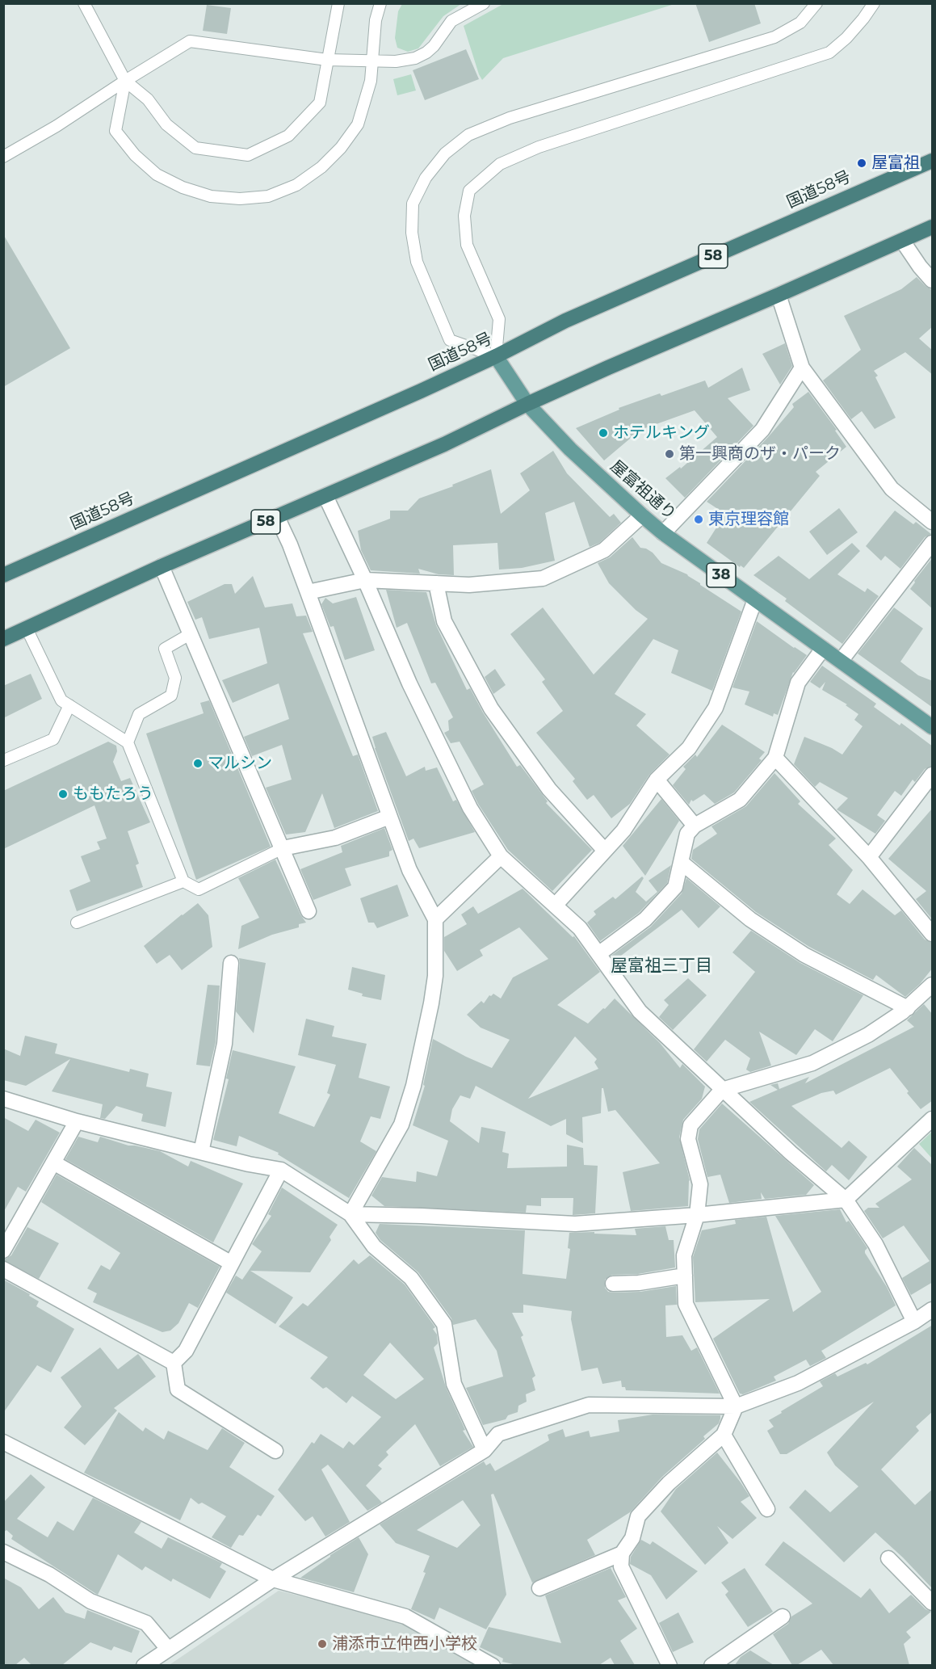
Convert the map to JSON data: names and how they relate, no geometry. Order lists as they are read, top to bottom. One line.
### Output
{"streets":{"highway":["国道58号","58"],"main road":["屋富祖通り","38"]},"crossings":[["国道58号","屋富祖通り"],["58","屋富祖通り"]],"districts":["屋富祖三丁目"],"places":["屋富祖","ホテルキング","第一興商のザ・パーク","東京理容館","マルシン","ももたろう","浦添市立仲西小学校"]}
